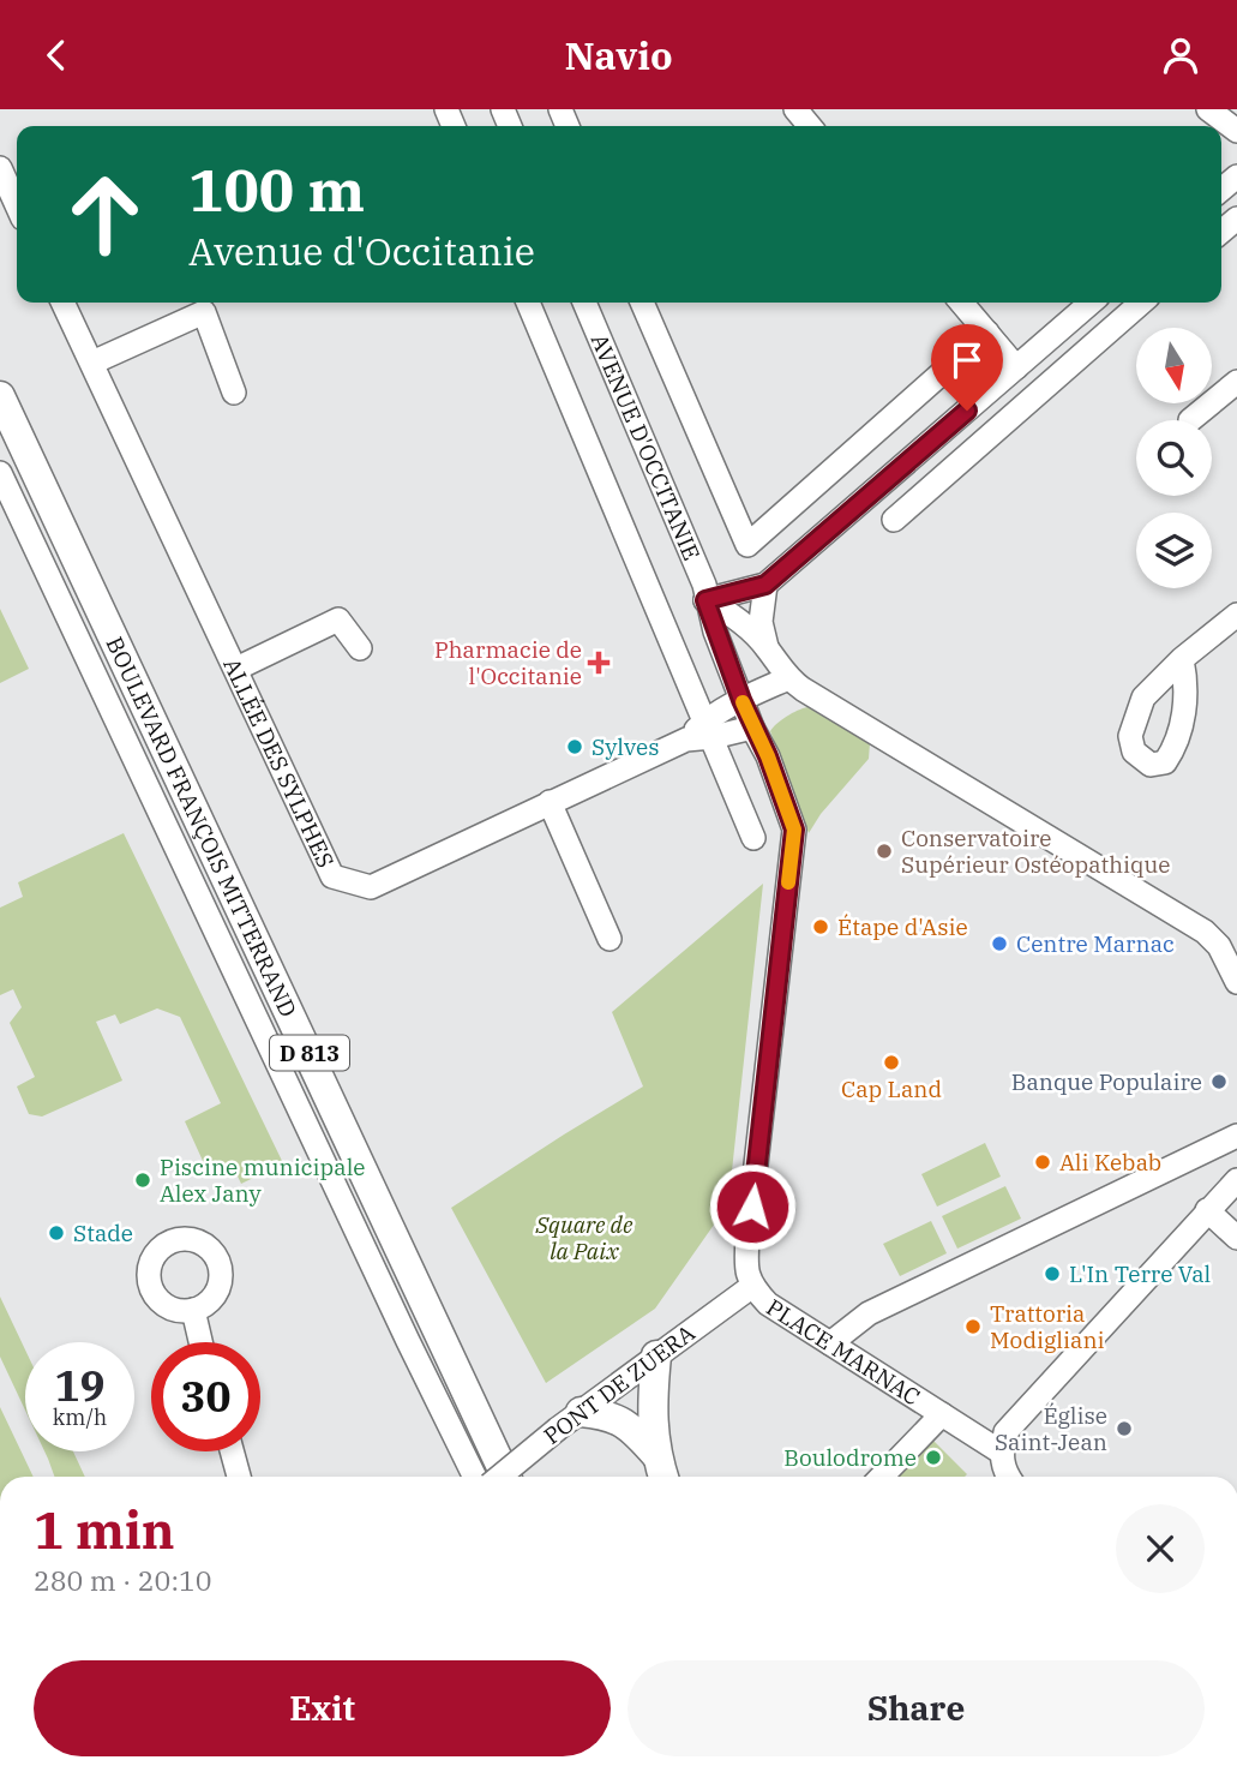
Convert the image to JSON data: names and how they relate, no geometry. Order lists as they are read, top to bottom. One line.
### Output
{"streets":{"main road":["BOULEVARD FRANÇOIS MITTERRAND","D 813"],"street":["AVENUE D'OCCITANIE","ALLÉE DES SYLPHES","PLACE MARNAC","PONT DE ZUERA"]},"crossings":[["AVENUE D'OCCITANIE","ALLÉE DES SYLPHES"],["AVENUE D'OCCITANIE","PLACE MARNAC"],["PLACE MARNAC","PONT DE ZUERA"]],"parks":["Square de la Paix"],"places":{"health":["Pharmacie de l'Occitanie"],"other":["Sylves","Conservatoire Supérieur Ostéopathique","Étape d'Asie","Centre Marnac","Cap Land","Banque Populaire","Ali Kebab","Piscine municipale Alex Jany","Stade","L'In Terre Val","Trattoria Modigliani","Église Saint-Jean","Boulodrome"]},"north":"bottom","page":{"header":"Navio","turn":["100 m","Avenue d'Occitanie"],"speed":"19 km/h","limit":"30","heading":["1 min","280 m · 20:10"],"buttons":["Exit","Share"]}}
